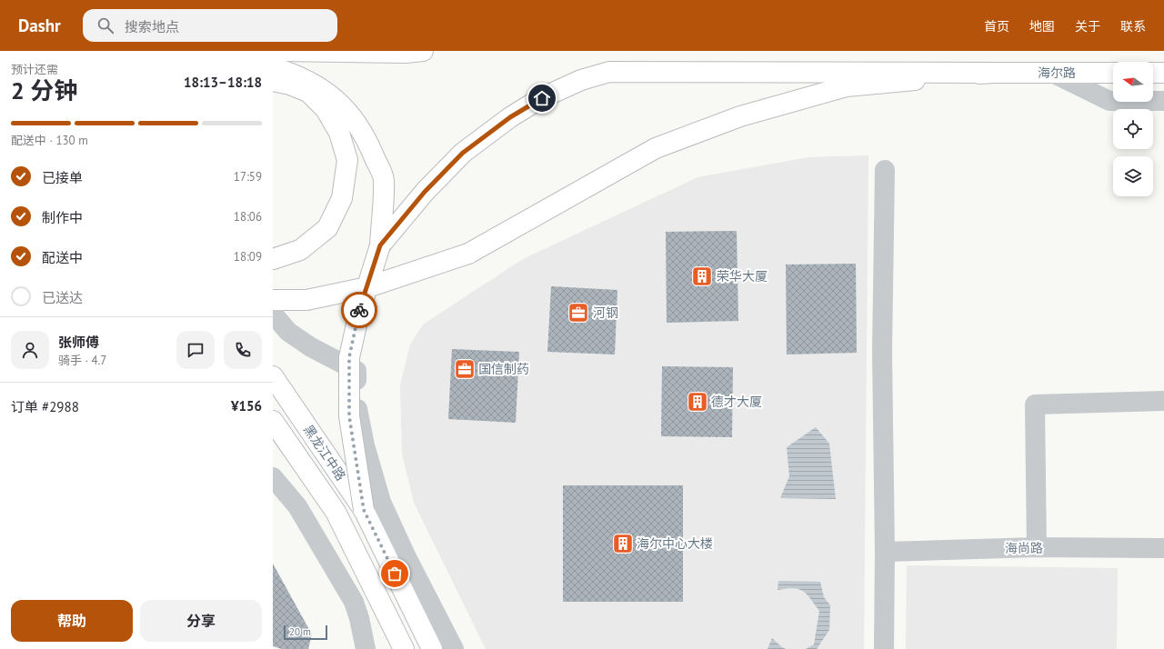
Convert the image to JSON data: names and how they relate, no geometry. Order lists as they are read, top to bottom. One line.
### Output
{"streets":{"main road":["海尔路","黑龙江中路"],"street":["海尚路"]},"places":{"building":["荣华大厦","德才大厦","海尔中心大楼"],"office":["河钢","国信制药"]},"scale_bar":"20 m","north":"left","page":{"header":"Dashr","search":"搜索地点","nav":["首页","地图","关于","联系"],"heading":["2 分钟","预计还需","18:13–18:18"],"panel":["张师傅","骑手 · 4.7","订单 #2988","¥156"],"bar":"配送中 · 130 m","list":[["已接单","17:59"],["制作中","18:06"],["配送中","18:09"],"已送达"],"buttons":["帮助","分享"],"scale":"20 m"}}
